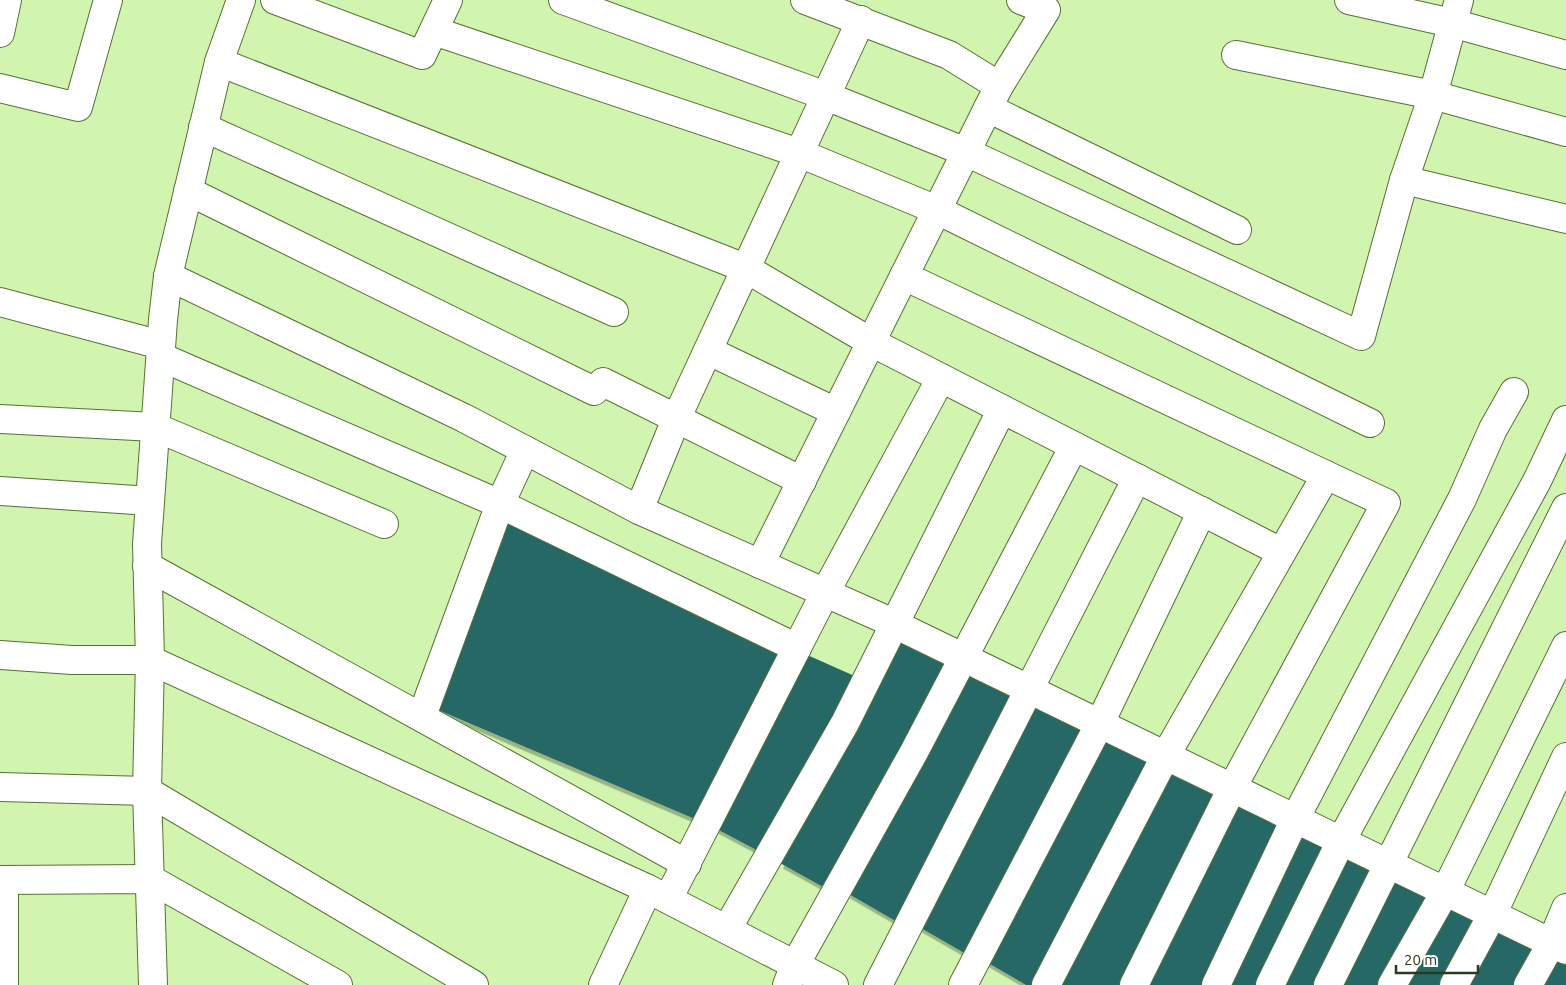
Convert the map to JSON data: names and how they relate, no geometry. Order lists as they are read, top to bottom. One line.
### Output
{"scale_bar":"20 m"}
